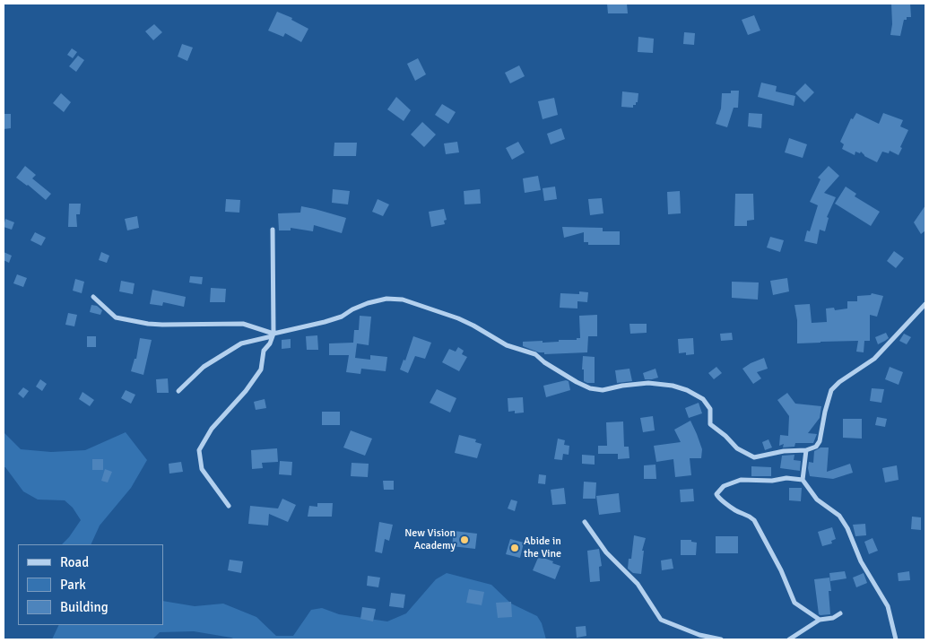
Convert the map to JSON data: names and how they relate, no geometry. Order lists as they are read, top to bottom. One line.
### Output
{"places":["New Vision Academy","Abide in the Vine"],"legend":["Road","Park","Building"]}
